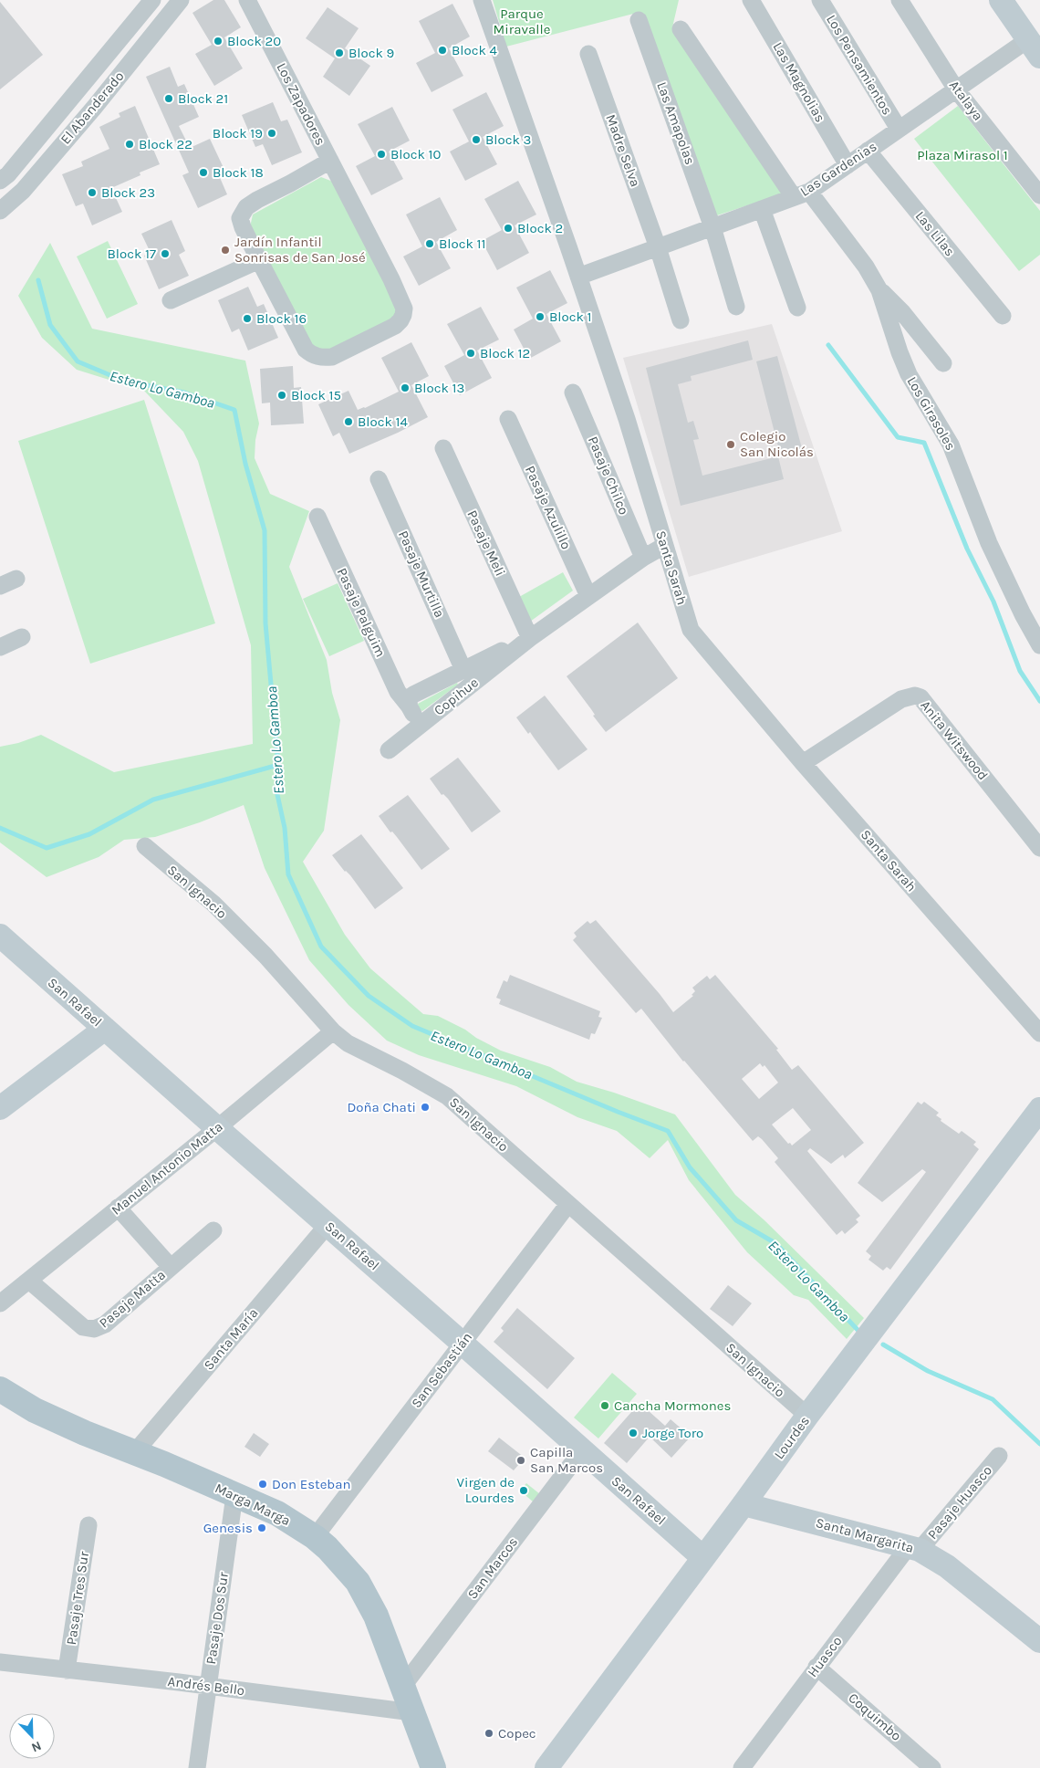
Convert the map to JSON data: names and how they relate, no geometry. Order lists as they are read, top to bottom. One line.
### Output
{"streets":{"main road":["Marga Marga"],"street":["Los Pensamientos","Las Magnolias","Atalaya","Los Zapadores","El Abanderado","Las Amapolas","Madre Selva","Las Gardenias","Las Lilas","Los Girasoles","Pasaje Chilco","Pasaje Azulillo","Pasaje Meli","Santa Sarah","Pasaje Murtilla","Pasaje Palguim","Copihue","Anita Witswood","San Ignacio","San Rafael","Manuel Antonio Matta","Pasaje Matta","Santa María","San Sebastián","Lourdes","Pasaje Huasco","Santa Margarita","San Marcos","Pasaje Tres Sur","Pasaje Dos Sur","Huasco","Andrés Bello","Coquimbo"]},"crossings":[["Los Pensamientos","Las Gardenias"],["Las Magnolias","Las Gardenias"],["Atalaya","Las Gardenias"],["Las Amapolas","Las Gardenias"],["Madre Selva","Las Gardenias"],["Las Gardenias","Las Lilas"],["Las Gardenias","Los Girasoles"],["Las Gardenias","Santa Sarah"],["Pasaje Chilco","Copihue"],["Pasaje Azulillo","Copihue"],["Pasaje Meli","Copihue"],["Santa Sarah","Copihue"],["Santa Sarah","Anita Witswood"],["Pasaje Murtilla","Copihue"],["Pasaje Palguim","Copihue"],["San Ignacio","Manuel Antonio Matta"],["San Ignacio","San Sebastián"],["San Ignacio","Lourdes"],["San Rafael","Manuel Antonio Matta"],["San Rafael","Santa María"],["San Rafael","San Sebastián"],["San Rafael","Lourdes"],["San Rafael","San Marcos"],["Manuel Antonio Matta","Pasaje Matta"],["Santa María","Marga Marga"],["San Sebastián","Marga Marga"],["Lourdes","Santa Margarita"],["Pasaje Huasco","Santa Margarita"],["Pasaje Huasco","Huasco"],["Marga Marga","San Marcos"],["Marga Marga","Pasaje Dos Sur"],["Marga Marga","Andrés Bello"],["Santa Margarita","Huasco"],["Pasaje Tres Sur","Andrés Bello"],["Pasaje Dos Sur","Andrés Bello"],["Huasco","Coquimbo"]],"water":["Estero Lo Gamboa"],"parks":["Parque Miravalle","Plaza Mirasol 1"],"places":["Block 20","Block 4","Block 9","Block 21","Block 19","Block 3","Block 22","Block 10","Block 18","Block 23","Block 2","Block 11","Jardín Infantil Sonrisas de San José","Block 17","Block 1","Block 16","Block 12","Block 13","Block 15","Block 14","Colegio San Nicolás","Doña Chati","Cancha Mormones","Jorge Toro","Capilla San Marcos","Don Esteban","Virgen de Lourdes","Genesis","Copec"],"north":"bottom right"}
